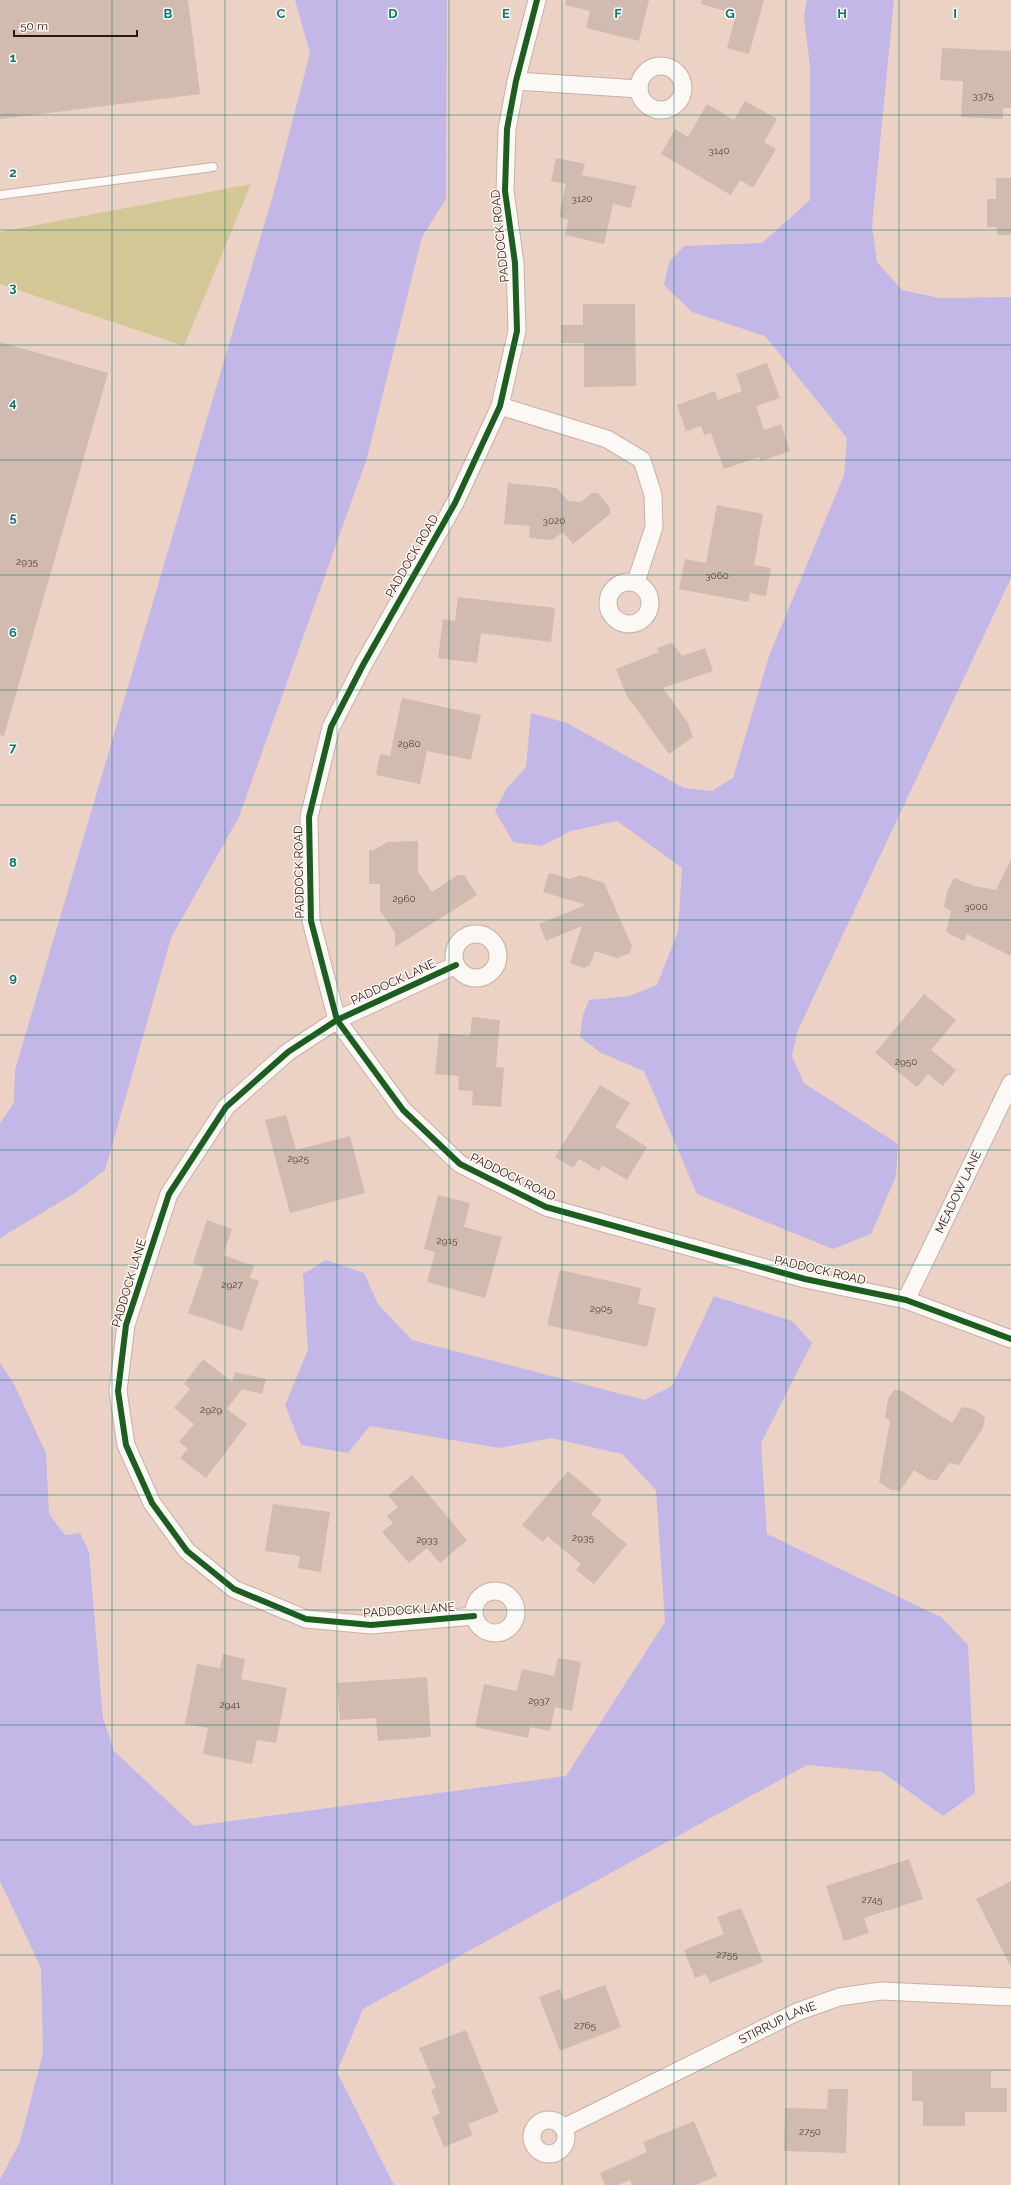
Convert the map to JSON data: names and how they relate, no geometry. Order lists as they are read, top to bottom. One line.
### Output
{"streets":{"street":["PADDOCK ROAD","PADDOCK LANE","MEADOW LANE","STIRRUP LANE"]},"crossings":[["PADDOCK ROAD","PADDOCK LANE"],["PADDOCK ROAD","MEADOW LANE"]],"house_numbers":["3375","3140","3120","3020","2935","3060","2980","2960","3000","2950","2925","2915","2927","2905","2929","2935","2933","2937","2941","2745","2755","2765","2750"],"scale_bar":"50 m","grid":{"columns":["B","C","D","E","F","G","H","I"],"rows":["1","2","3","4","5","6","7","8","9"]}}
